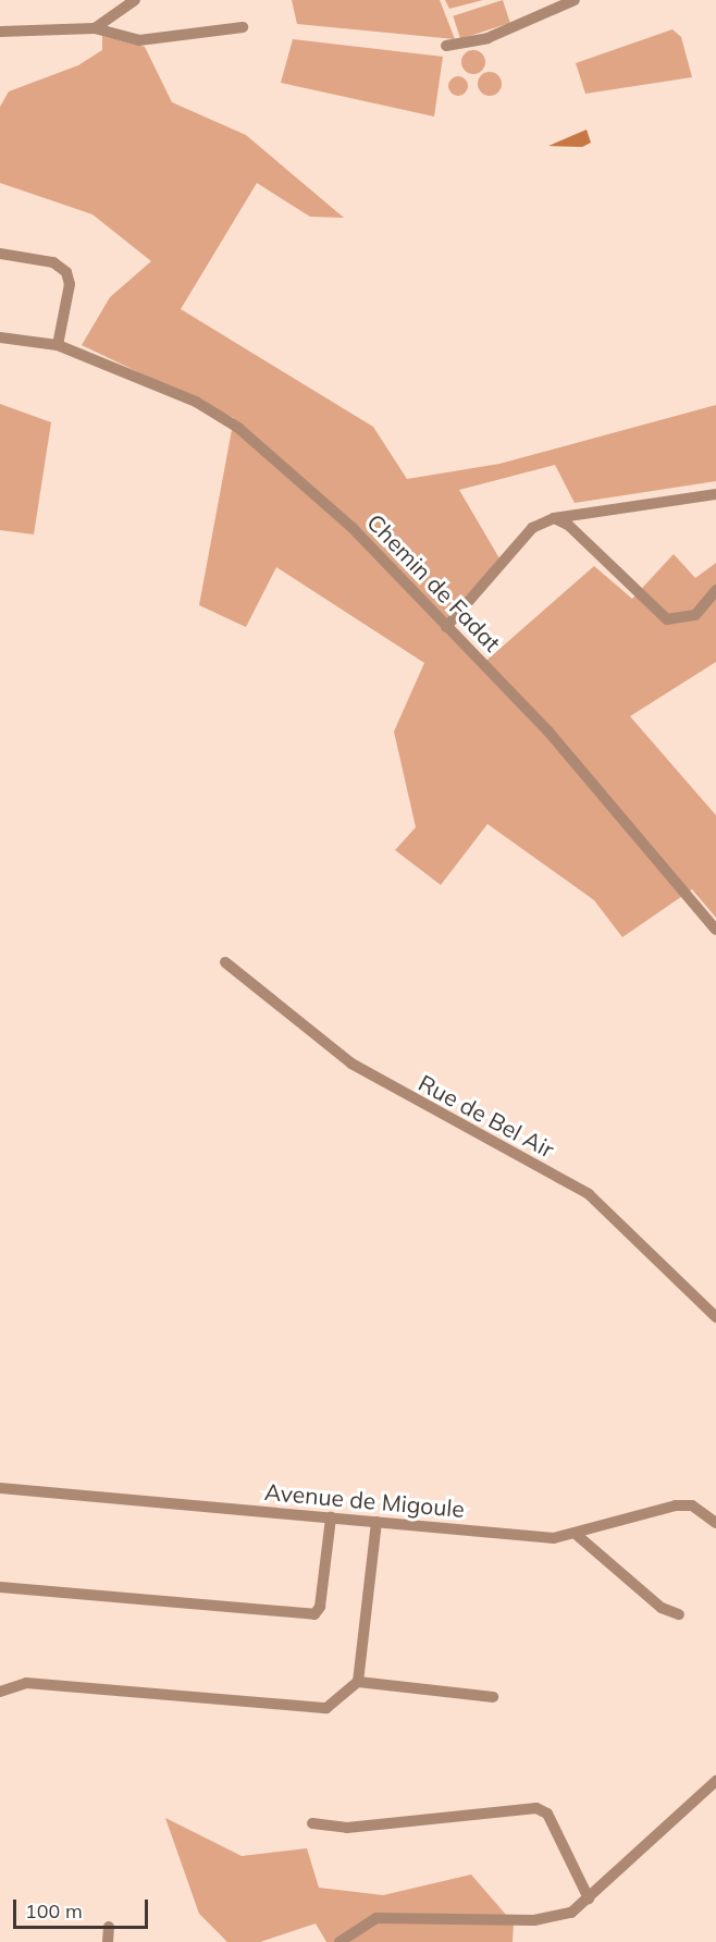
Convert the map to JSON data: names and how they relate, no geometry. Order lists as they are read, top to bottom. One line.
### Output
{"streets":{"street":["Chemin de Fadat","Rue de Bel Air","Avenue de Migoule"]},"scale_bar":"100 m"}
